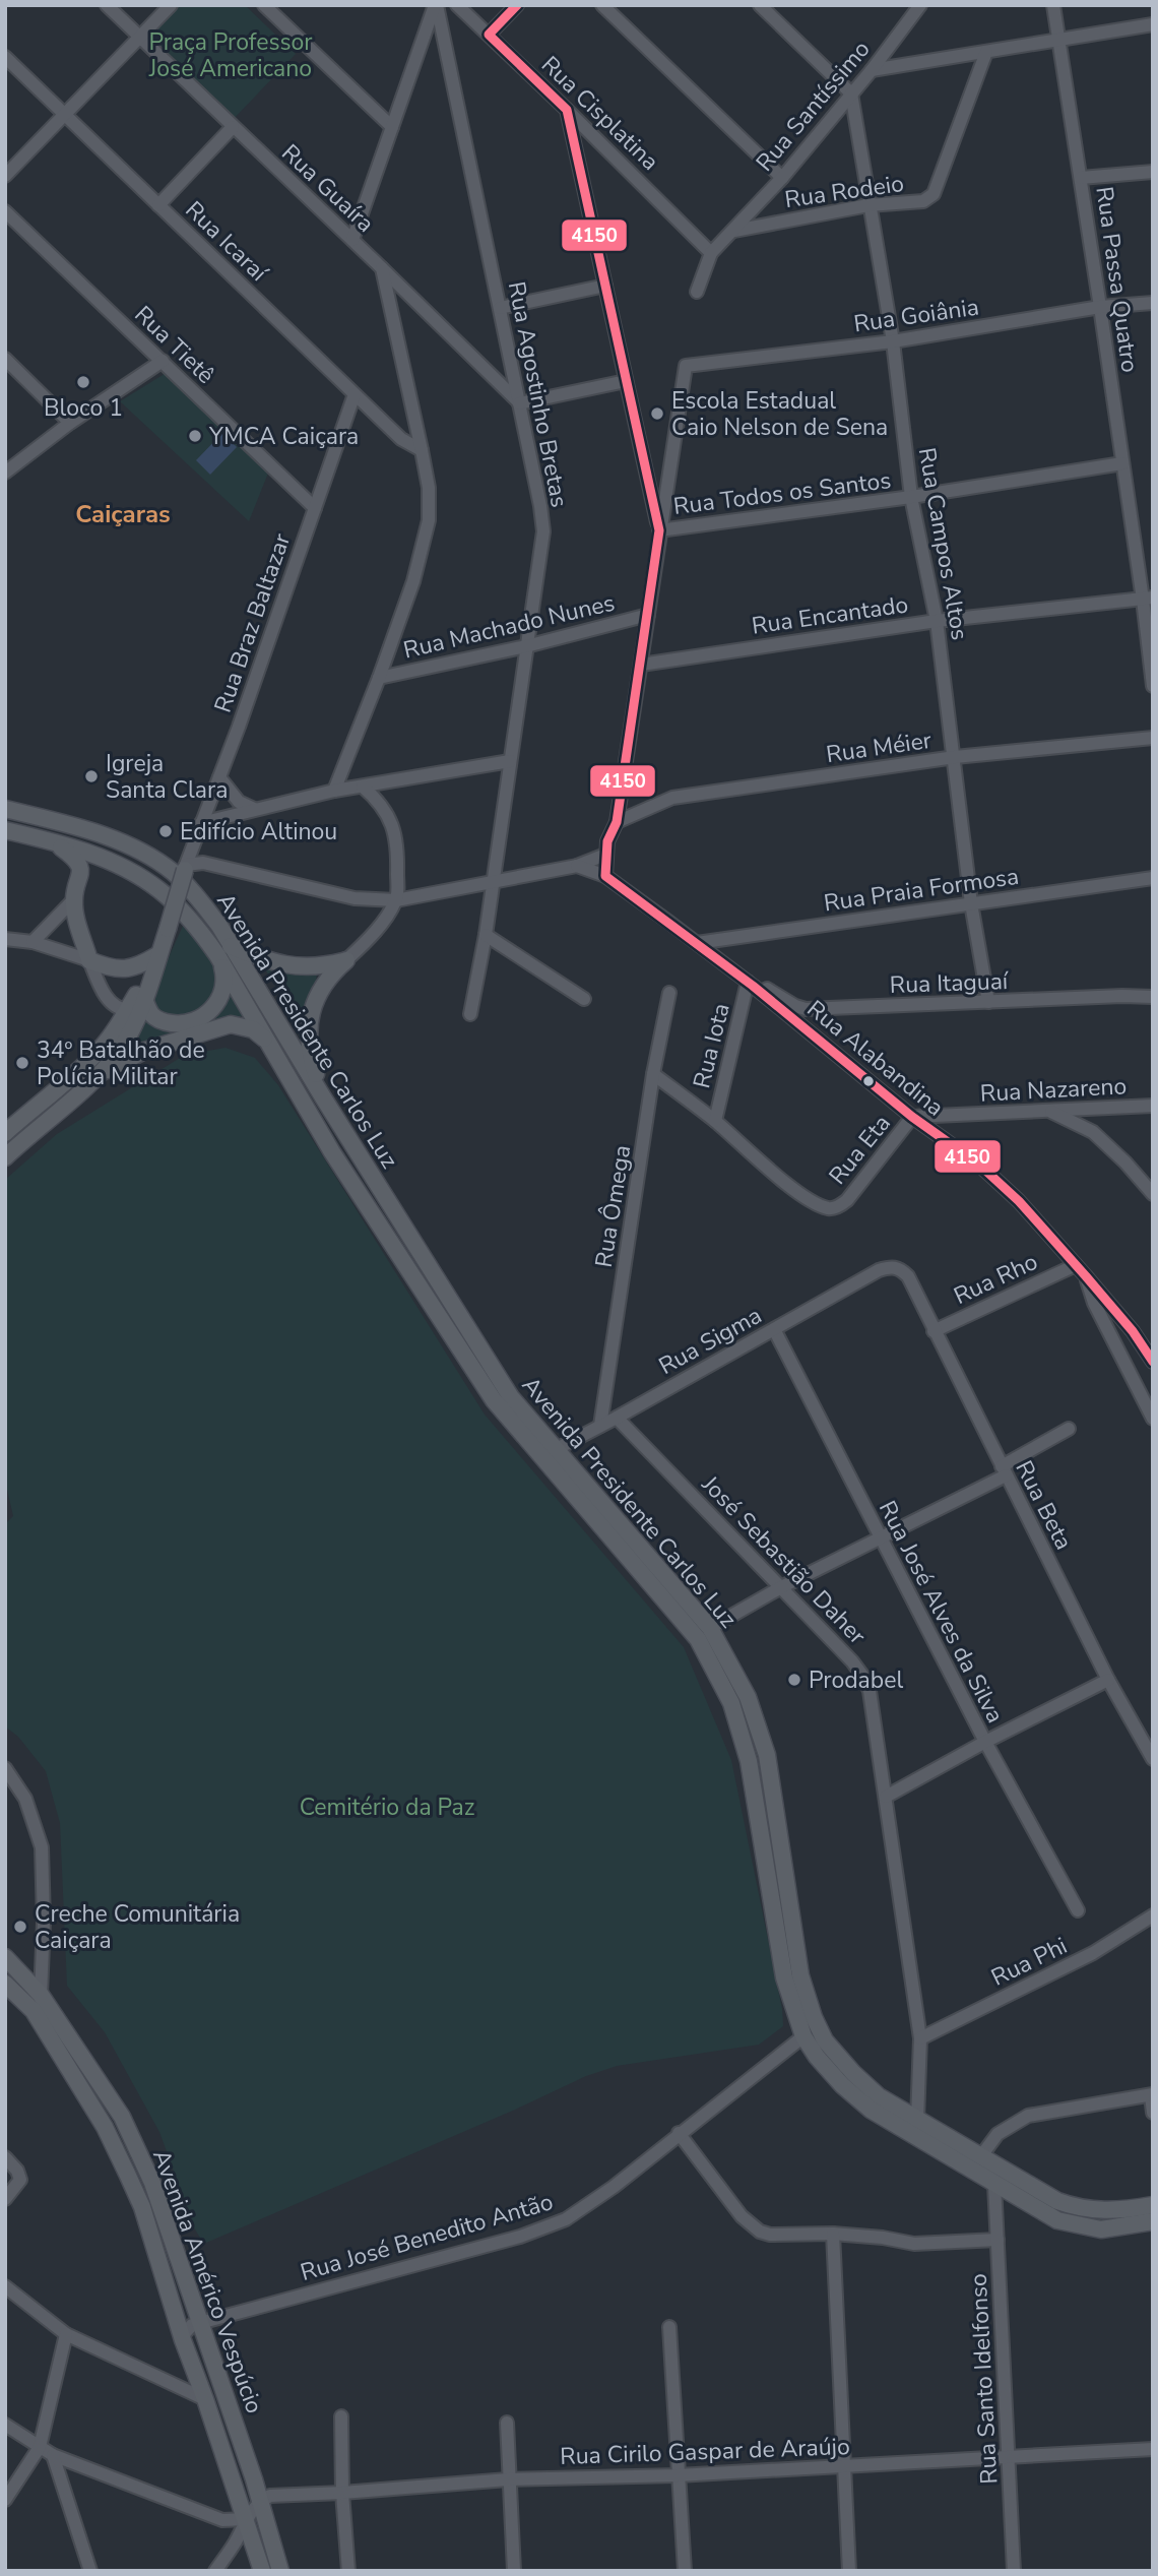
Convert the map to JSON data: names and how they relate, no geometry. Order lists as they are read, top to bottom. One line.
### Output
{"streets":{"main road":["Avenida Presidente Carlos Luz","Avenida Américo Vespúcio"],"street":["Rua Santíssimo","Rua Cisplatina","Rua Guaíra","Rua Rodeio","Rua Icaraí","Rua Passa Quatro","Rua Goiânia","Rua Tietê","Rua Agostinho Bretas","Rua Todos os Santos","Rua Campos Altos","Rua Encantado","Rua Braz Baltazar","Rua Machado Nunes","Rua Méier","Rua Praia Formosa","Rua Itaguaí","Rua Iota","Rua Alabandina","Rua Nazareno","Rua Eta","Rua Ômega","Rua Rho","Rua Sigma","Rua Beta","José Sebastião Daher","Rua José Alves da Silva","Rua Phi","Rua José Benedito Antão","Rua Santo Idelfonso","Rua Cirilo Gaspar de Araújo"]},"crossings":[["Rua Santíssimo","Rua Cisplatina"],["Rua Santíssimo","Rua Rodeio"],["Rua Santíssimo","Rua Campos Altos"],["Rua Guaíra","Rua Agostinho Bretas"],["Rua Rodeio","Rua Campos Altos"],["Rua Icaraí","Rua Braz Baltazar"],["Rua Passa Quatro","Rua Goiânia"],["Rua Passa Quatro","Rua Todos os Santos"],["Rua Passa Quatro","Rua Encantado"],["Rua Goiânia","Rua Todos os Santos"],["Rua Goiânia","Rua Campos Altos"],["Rua Tietê","Rua Braz Baltazar"],["Rua Agostinho Bretas","Rua Machado Nunes"],["Rua Todos os Santos","Rua Campos Altos"],["Rua Campos Altos","Rua Encantado"],["Rua Campos Altos","Rua Méier"],["Rua Campos Altos","Rua Praia Formosa"],["Rua Campos Altos","Rua Itaguaí"],["Rua Praia Formosa","Rua Alabandina"],["Rua Itaguaí","Rua Iota"],["Rua Itaguaí","Rua Alabandina"],["Avenida Presidente Carlos Luz","Rua Sigma"],["Avenida Presidente Carlos Luz","José Sebastião Daher"],["Avenida Presidente Carlos Luz","Rua José Benedito Antão"],["Avenida Presidente Carlos Luz","Rua Santo Idelfonso"],["Rua Iota","Rua Alabandina"],["Rua Iota","Rua Eta"],["Rua Alabandina","Rua Nazareno"],["Rua Alabandina","Rua Eta"],["Rua Alabandina","Rua Rho"],["Rua Nazareno","Rua Eta"],["Rua Ômega","Rua Sigma"],["Rua Rho","Rua Beta"],["Rua Sigma","Rua Beta"],["Rua Sigma","José Sebastião Daher"],["Rua Sigma","Rua José Alves da Silva"],["José Sebastião Daher","Rua Phi"],["Rua José Benedito Antão","Avenida Américo Vespúcio"],["Avenida Américo Vespúcio","Rua Cirilo Gaspar de Araújo"],["Rua Santo Idelfonso","Rua Cirilo Gaspar de Araújo"]],"districts":["Caiçaras"],"parks":["Praça Professor José Americano","Cemitério da Paz"],"places":["Bloco 1","Escola Estadual Caio Nelson de Sena","YMCA Caiçara","Igreja Santa Clara","Edifício Altinou","34º Batalhão de Polícia Militar","Prodabel","Creche Comunitária Caiçara"],"lines":["transit line 4150"]}
